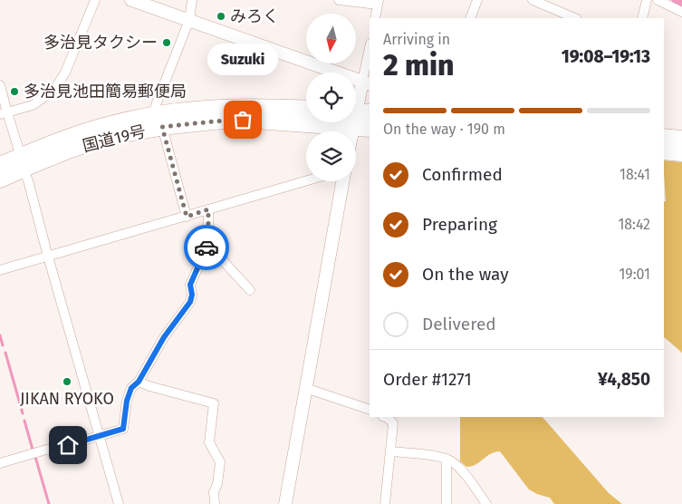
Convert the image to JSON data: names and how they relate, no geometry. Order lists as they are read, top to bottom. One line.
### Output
{"streets":{"highway":["国道19号"]},"places":["みろく","多治見タクシー","多治見池田簡易郵便局","Suzuki","JIKAN RYOKO"],"north":"bottom","page":{"heading":["2 min","Arriving in","19:08–19:13"],"panel":["Order #1271","¥4,850"],"bubble":"Suzuki","bar":"On the way · 190 m","list":[["Confirmed","18:41"],["Preparing","18:42"],["On the way","19:01"],"Delivered"]}}
